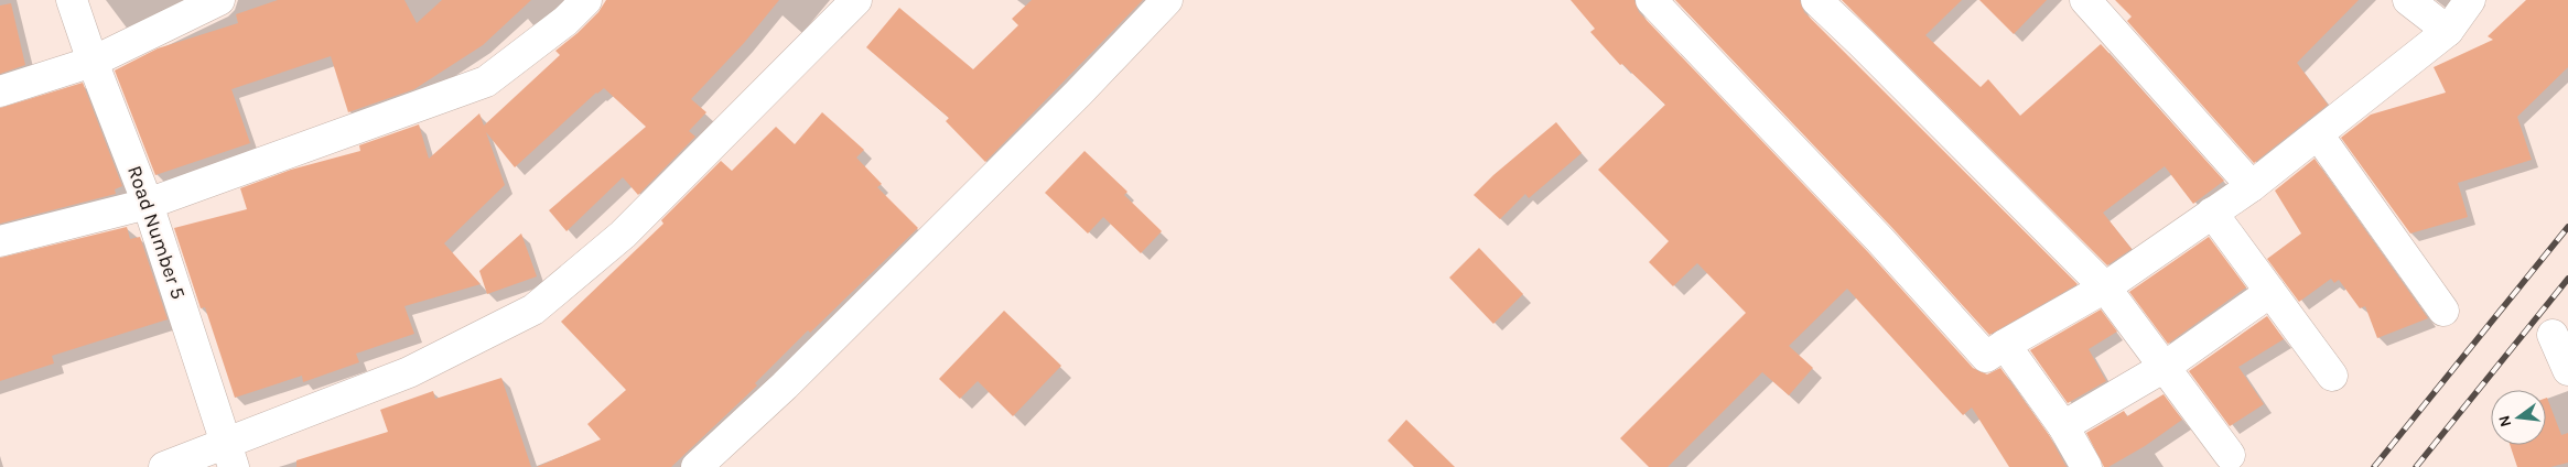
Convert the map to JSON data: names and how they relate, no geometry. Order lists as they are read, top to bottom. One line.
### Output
{"streets":{"street":["Road Number 5"]},"north":"left"}
